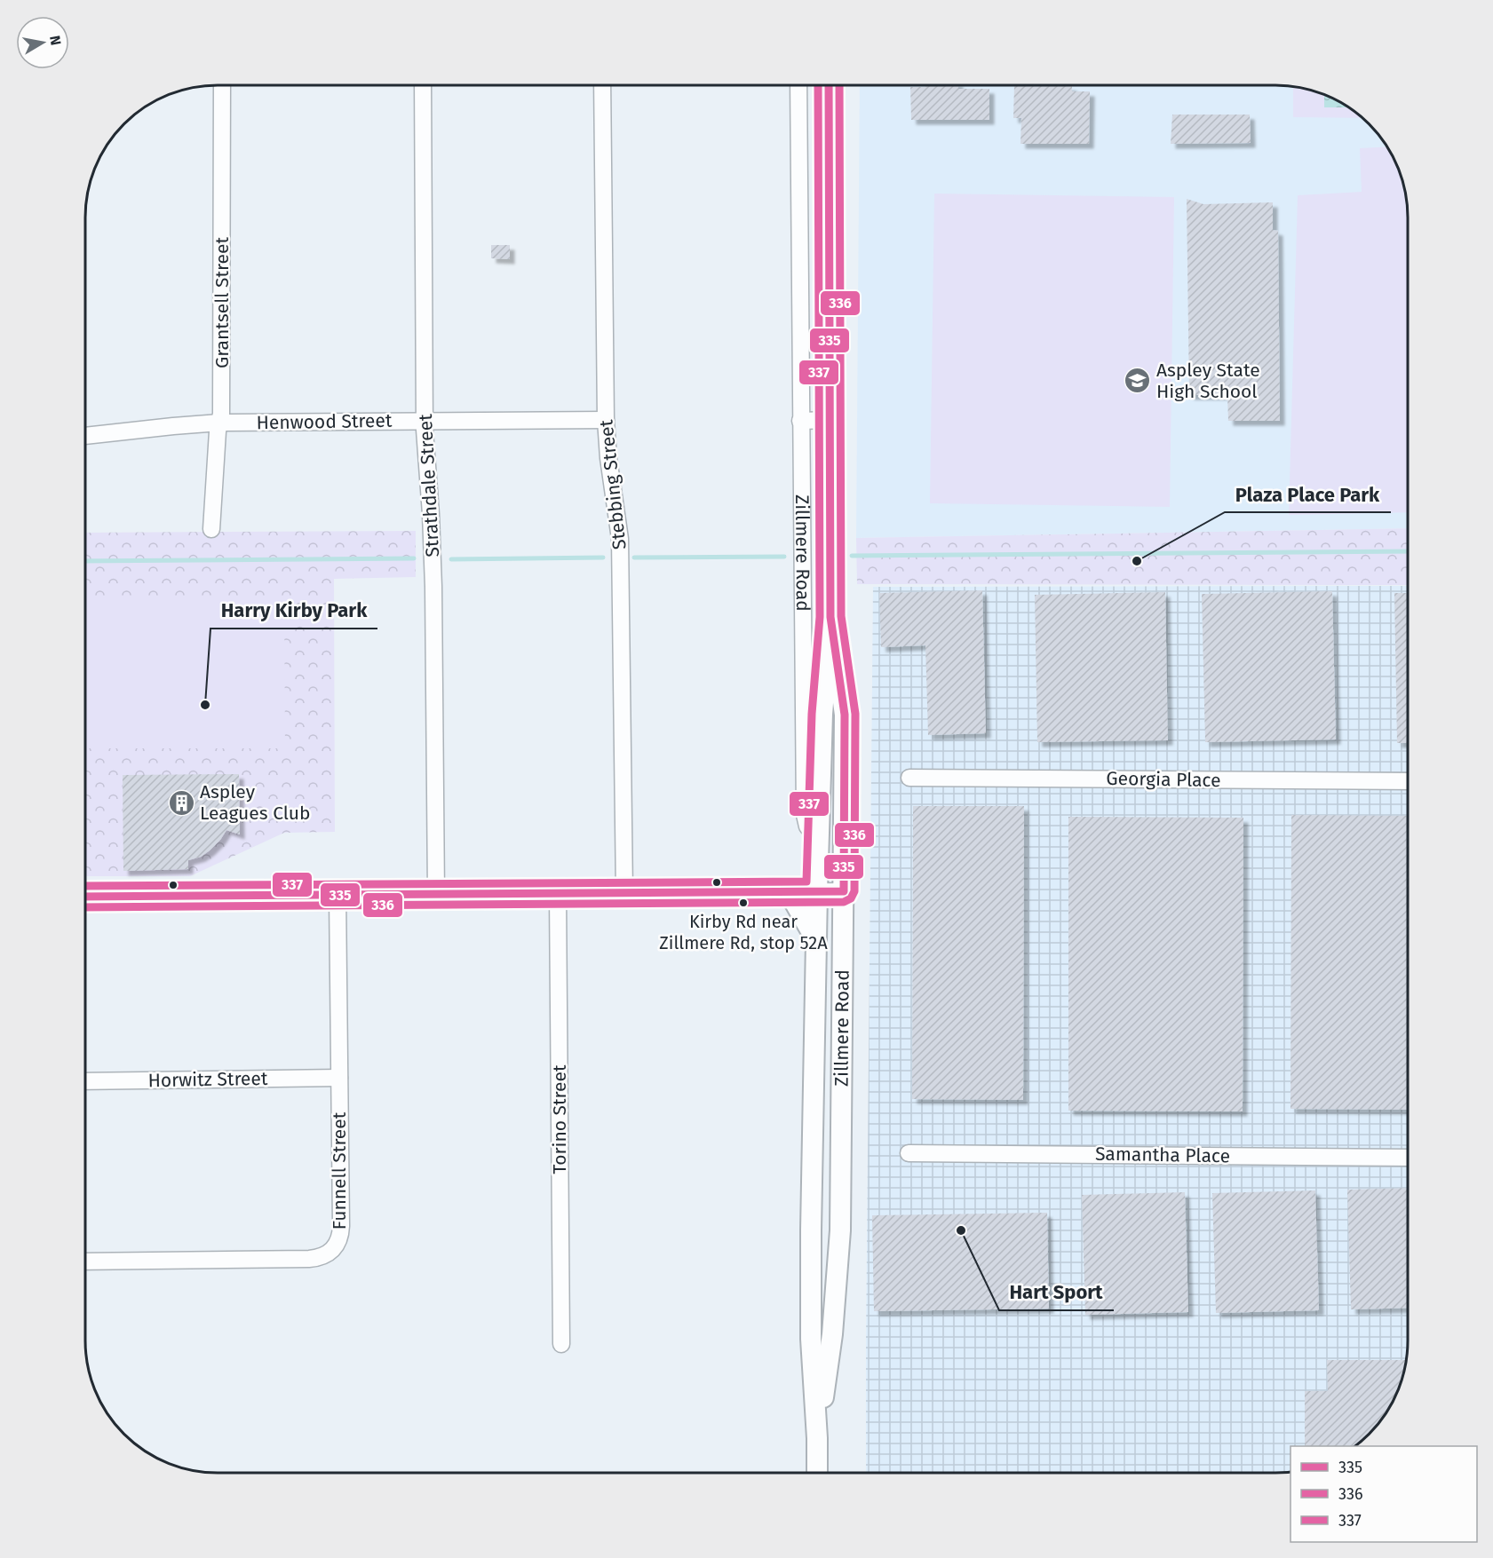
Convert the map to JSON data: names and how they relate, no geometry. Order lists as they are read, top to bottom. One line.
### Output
{"streets":{"main road":["Zillmere Road"],"street":["Grantsell Street","Henwood Street","Stebbing Street","Strathdale Street","Georgia Place","Horwitz Street","Torino Street","Samantha Place","Funnell Street"]},"crossings":[["Grantsell Street","Henwood Street"],["Henwood Street","Stebbing Street"],["Henwood Street","Strathdale Street"],["Horwitz Street","Funnell Street"]],"places":{"school or university":["Aspley State High School"],"other":["Plaza Place Park","Harry Kirby Park","Kirby Rd near Zillmere Rd, stop 52A","Hart Sport"],"building":["Aspley Leagues Club"]},"lines":["transit line 335","transit line 336","transit line 337"],"legend":["335","336","337"],"north":"right"}
